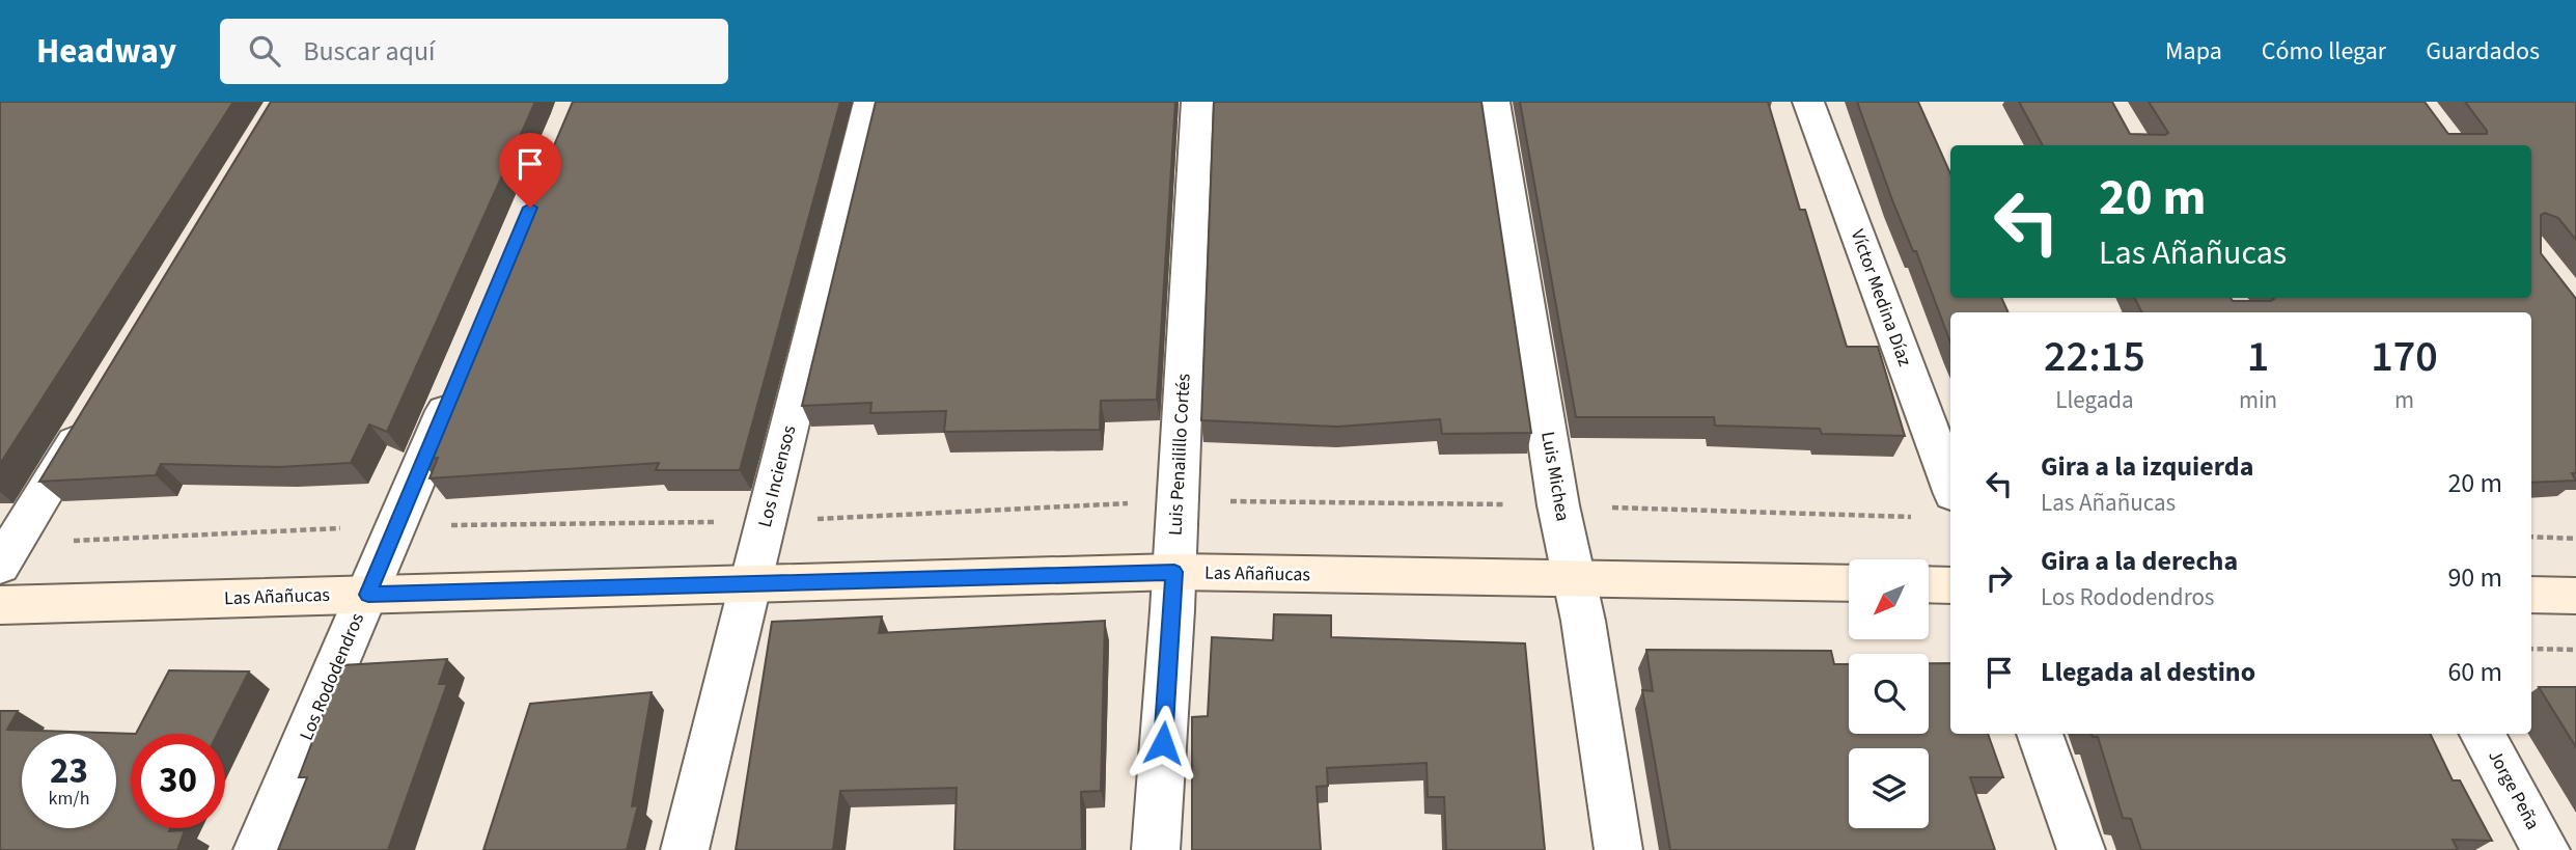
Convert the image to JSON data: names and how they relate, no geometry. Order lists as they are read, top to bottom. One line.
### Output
{"streets":{"street":["Víctor Medina Díaz","Luis Penailillo Cortés","Los Inciensos","Luis Michea","Las Añañucas","Los Rododendros","Jorge Peña"]},"crossings":[["Luis Penailillo Cortés","Las Añañucas"],["Los Inciensos","Las Añañucas"],["Luis Michea","Las Añañucas"],["Las Añañucas","Los Rododendros"]],"north":"bottom left","page":{"header":"Headway","search":"Buscar aquí","nav":["Mapa","Cómo llegar","Guardados"],"turn":["20 m","Las Añañucas"],"eta":["22:15","Llegada","1","min","170","m"],"list":[{"name":"Gira a la izquierda","note":"Las Añañucas","value":"20 m"},{"name":"Gira a la derecha","note":"Los Rododendros","value":"90 m"},{"name":"Llegada al destino","value":"60 m"}],"speed":"23 km/h","limit":"30"}}
